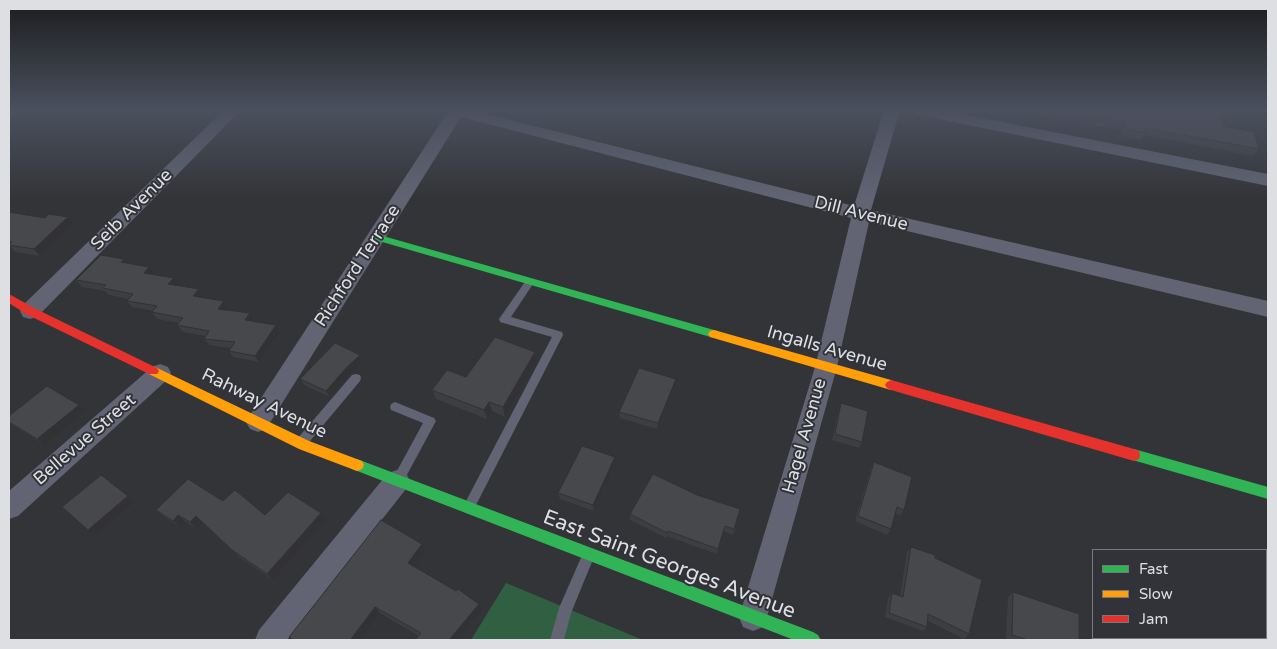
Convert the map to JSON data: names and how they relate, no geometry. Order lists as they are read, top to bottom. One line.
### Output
{"streets":{"street":["Seib Avenue","Dill Avenue","Richford Terrace","Ingalls Avenue","Rahway Avenue","Hagel Avenue","Bellevue Street","East Saint Georges Avenue"]},"crossings":[["Seib Avenue","Rahway Avenue"],["Dill Avenue","Hagel Avenue"],["Richford Terrace","Ingalls Avenue"],["Richford Terrace","Rahway Avenue"],["Ingalls Avenue","Hagel Avenue"],["Rahway Avenue","Bellevue Street"],["Rahway Avenue","East Saint Georges Avenue"],["Hagel Avenue","East Saint Georges Avenue"]],"legend":["Fast","Slow","Jam"]}
